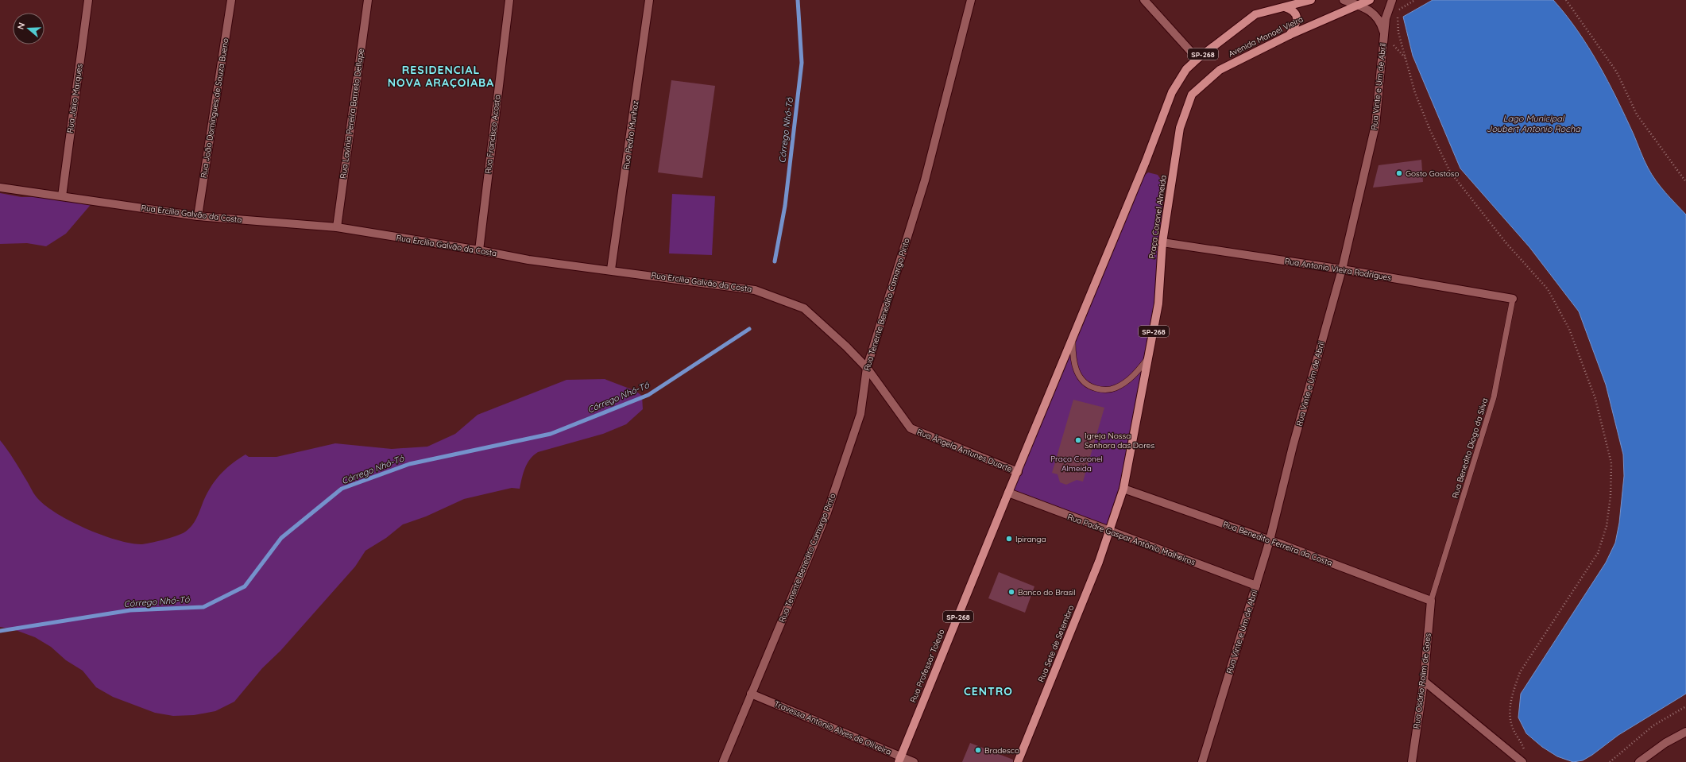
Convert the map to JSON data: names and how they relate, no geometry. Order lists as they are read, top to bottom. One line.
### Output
{"streets":{"main road":["Avenida Manoel Vieira","SP-268","Praça Coronel Almeida","Rua Sete de Setembro","Rua Professor Toledo"],"street":["Rua Vinte e Um de Abril","Rua Jairo Marques","Rua João Domingues de Souza Bueno","Rua Lavínia Pereira Barreto Dellape","Rua Francisco Acosta","Rua Pedro Munhoz","Rua Ercilia Galvão da Costa","Rua Antonio Vieira Rodrigues","Rua Tenente Benedito Camargo Pinto","Rua Ângela Antunes Duarte","Rua Padre Gaspar Antônio Malheiros","Rua Benedito Ferreira da Costa","Rua Osório Rolim de Goes","Travessa Antonio Alves de Oliveira"],"lane":["Rua Benedito Diogo da Silva"]},"crossings":[["Avenida Manoel Vieira","SP-268"],["Avenida Manoel Vieira","Praça Coronel Almeida"],["SP-268","Rua Ângela Antunes Duarte"],["SP-268","Rua Professor Toledo"],["Rua Vinte e Um de Abril","Rua Antonio Vieira Rodrigues"],["Rua Vinte e Um de Abril","Rua Padre Gaspar Antônio Malheiros"],["Rua Vinte e Um de Abril","Rua Benedito Ferreira da Costa"],["Rua Jairo Marques","Rua Ercilia Galvão da Costa"],["Rua João Domingues de Souza Bueno","Rua Ercilia Galvão da Costa"],["Rua Lavínia Pereira Barreto Dellape","Rua Ercilia Galvão da Costa"],["Rua Francisco Acosta","Rua Ercilia Galvão da Costa"],["Rua Pedro Munhoz","Rua Ercilia Galvão da Costa"],["Rua Ercilia Galvão da Costa","Rua Tenente Benedito Camargo Pinto"],["Rua Ercilia Galvão da Costa","Rua Ângela Antunes Duarte"],["Praça Coronel Almeida","Rua Antonio Vieira Rodrigues"],["Praça Coronel Almeida","Rua Padre Gaspar Antônio Malheiros"],["Praça Coronel Almeida","Rua Benedito Ferreira da Costa"],["Praça Coronel Almeida","Rua Sete de Setembro"],["Rua Antonio Vieira Rodrigues","Rua Benedito Diogo da Silva"],["Rua Tenente Benedito Camargo Pinto","Rua Ângela Antunes Duarte"],["Rua Tenente Benedito Camargo Pinto","Travessa Antonio Alves de Oliveira"],["Rua Benedito Diogo da Silva","Rua Benedito Ferreira da Costa"],["Rua Benedito Diogo da Silva","Rua Osório Rolim de Goes"],["Rua Ângela Antunes Duarte","Rua Professor Toledo"],["Rua Padre Gaspar Antônio Malheiros","Rua Sete de Setembro"],["Rua Padre Gaspar Antônio Malheiros","Rua Professor Toledo"],["Rua Benedito Ferreira da Costa","Rua Osório Rolim de Goes"],["Rua Professor Toledo","Travessa Antonio Alves de Oliveira"]],"districts":["RESIDENCIAL NOVA ARAÇOIABA","CENTRO"],"water":["Lago Municipal Joubert Antonio Rocha","Córrego Nhó-Tó"],"parks":["Praça Coronel Almeida"],"places":["Gosto Gostoso","Igreja Nossa Senhora das Dores","Ipiranga","Banco do Brasil","Bradesco"],"north":"left"}
